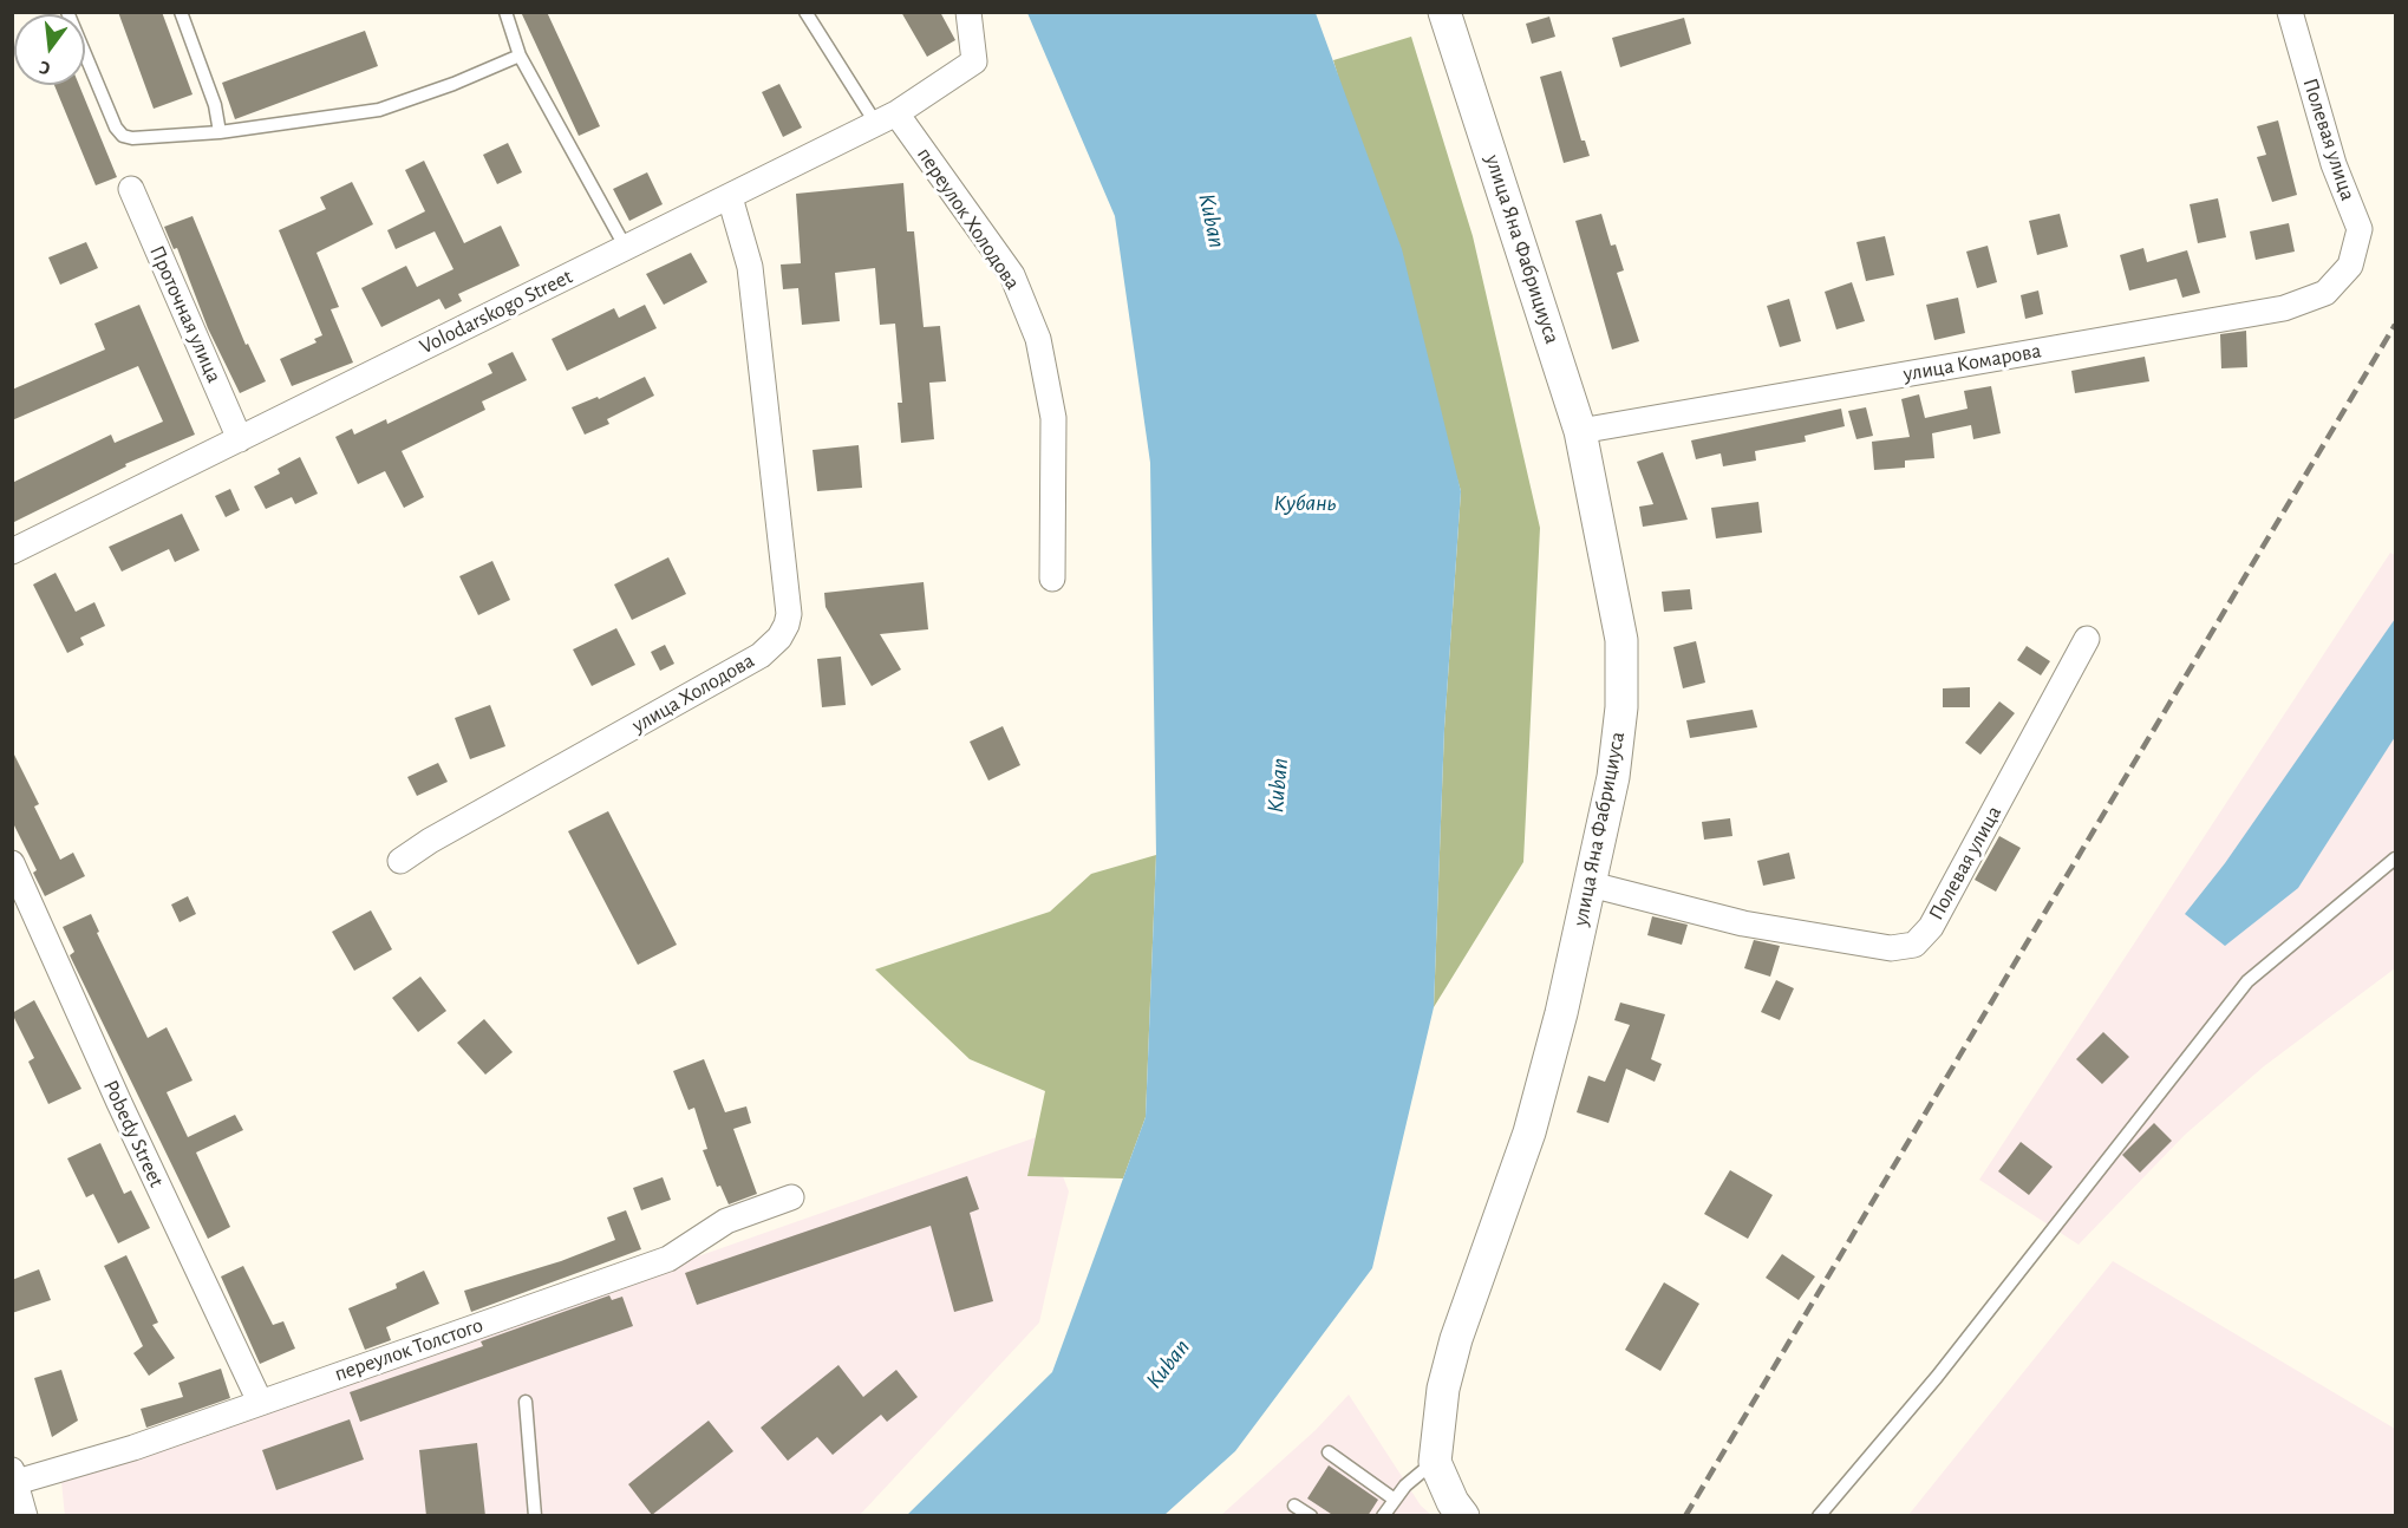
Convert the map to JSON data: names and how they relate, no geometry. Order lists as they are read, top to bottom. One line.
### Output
{"streets":{"street":["Полевая улица","переулок Холодова","улица Яна Фабрициуса","Volodarskogo Street","Проточная улица","улица Комарова","улица Холодова","Pobedy Street","переулок Толстого"]},"crossings":[["Полевая улица","улица Яна Фабрициуса"],["Полевая улица","улица Комарова"],["переулок Холодова","Volodarskogo Street"],["улица Яна Фабрициуса","улица Комарова"],["Volodarskogo Street","Проточная улица"],["Volodarskogo Street","улица Холодова"],["Pobedy Street","переулок Толстого"]],"water":["Kuban","Кубань"],"north":"bottom"}
